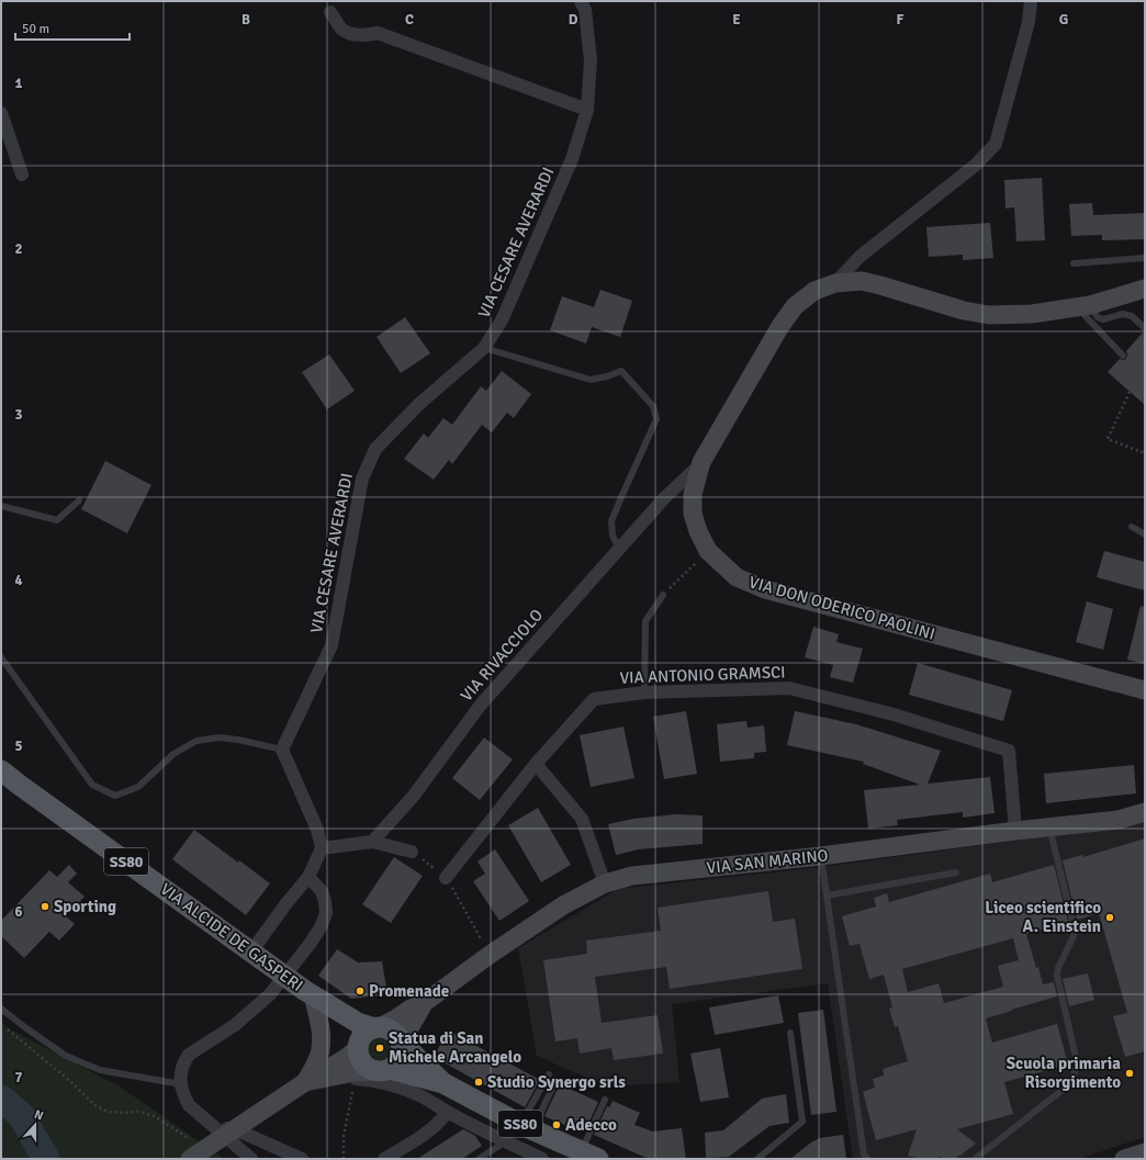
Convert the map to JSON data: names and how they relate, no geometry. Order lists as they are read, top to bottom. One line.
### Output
{"streets":{"main road":["SS80","VIA ALCIDE DE GASPERI"],"street":["VIA CESARE AVERARDI","VIA DON ODERICO PAOLINI","VIA RIVACCIOLO","VIA ANTONIO GRAMSCI","VIA SAN MARINO"]},"crossings":[["VIA DON ODERICO PAOLINI","VIA RIVACCIOLO"],["VIA ANTONIO GRAMSCI","VIA SAN MARINO"],["SS80","VIA SAN MARINO"],["SS80","VIA ALCIDE DE GASPERI"],["VIA SAN MARINO","VIA ALCIDE DE GASPERI"]],"places":["Sporting","Liceo scientifico A. Einstein","Promenade","Statua di San Michele Arcangelo","Scuola primaria Risorgimento","Studio Synergo srls","Adecco"],"scale_bar":"50 m","north":"top","grid":{"columns":["B","C","D","E","F","G"],"rows":["1","2","3","4","5","6","7"]}}
